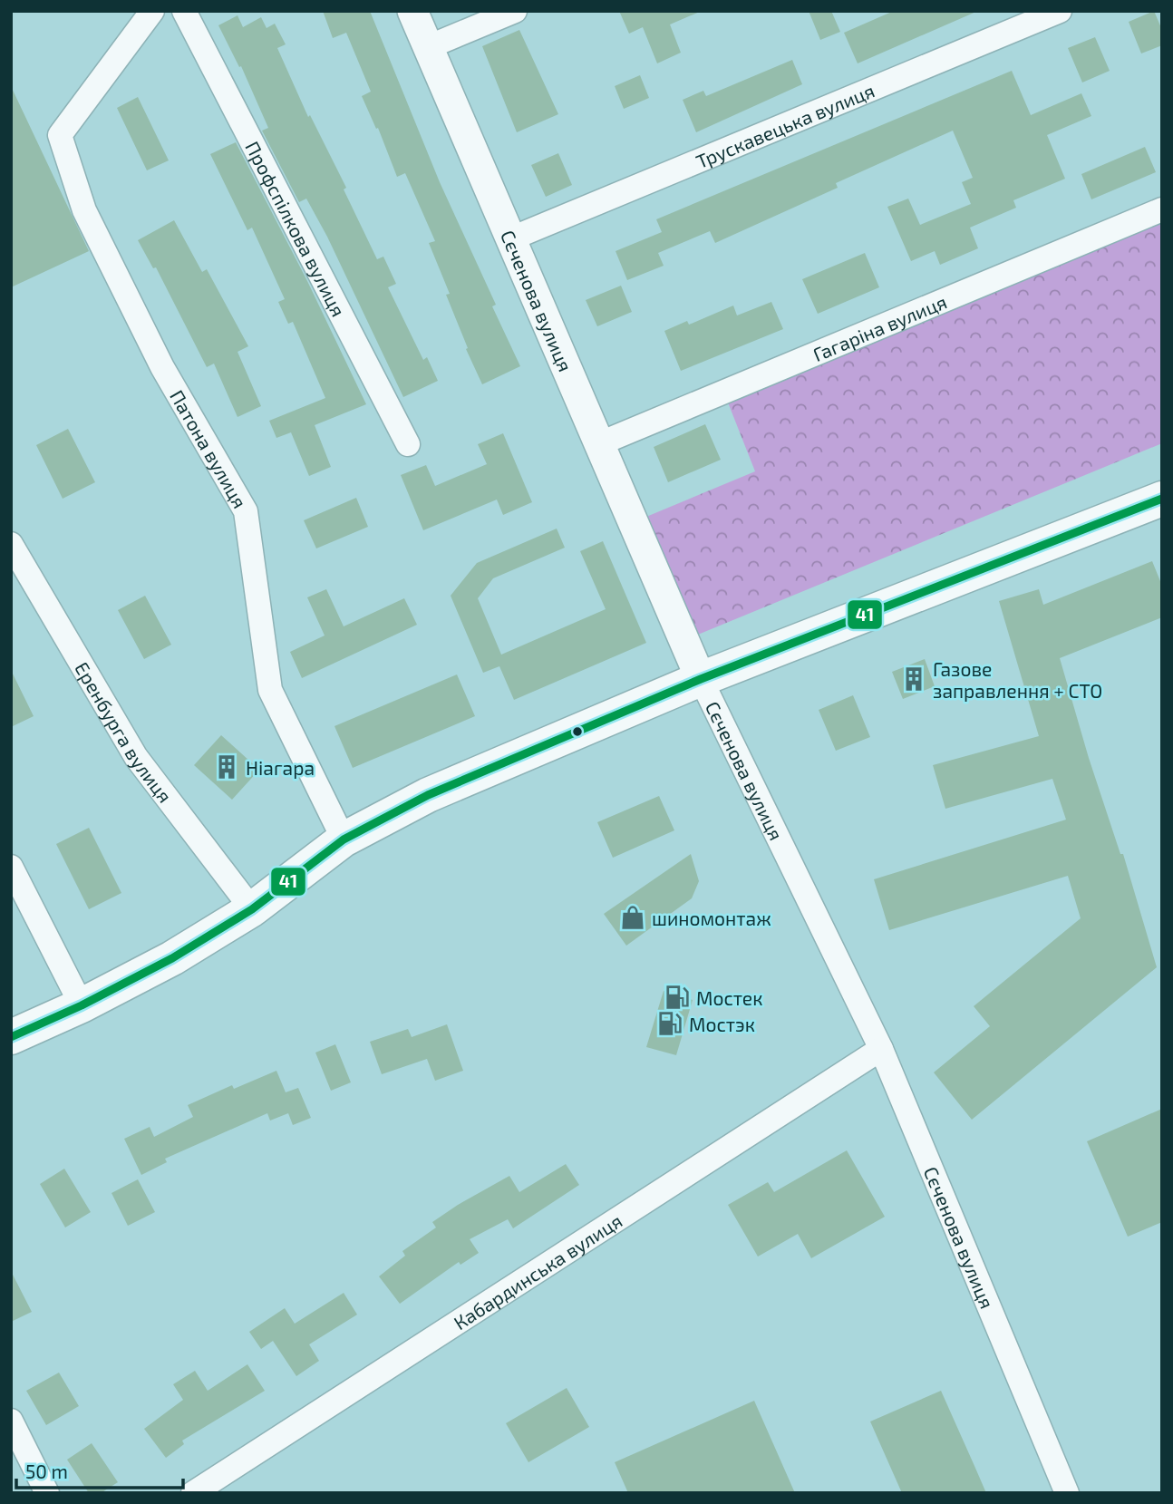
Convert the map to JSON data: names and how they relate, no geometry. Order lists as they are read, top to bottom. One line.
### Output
{"streets":{"street":["Трускавецька вулиця","Профспілкова вулиця","Сєченова вулиця","Гагаріна вулиця","Патона вулиця","Еренбурга вулиця","Кабардинська вулиця"]},"crossings":[["Трускавецька вулиця","Сєченова вулиця"],["Сєченова вулиця","Гагаріна вулиця"],["Сєченова вулиця","Кабардинська вулиця"]],"places":{"building":["Газове заправлення + СТО","Ніагара"],"shop":["шиномонтаж"],"fuel station":["Мостек","Мостэк"]},"lines":["transit line 41"],"scale_bar":"50 m"}
